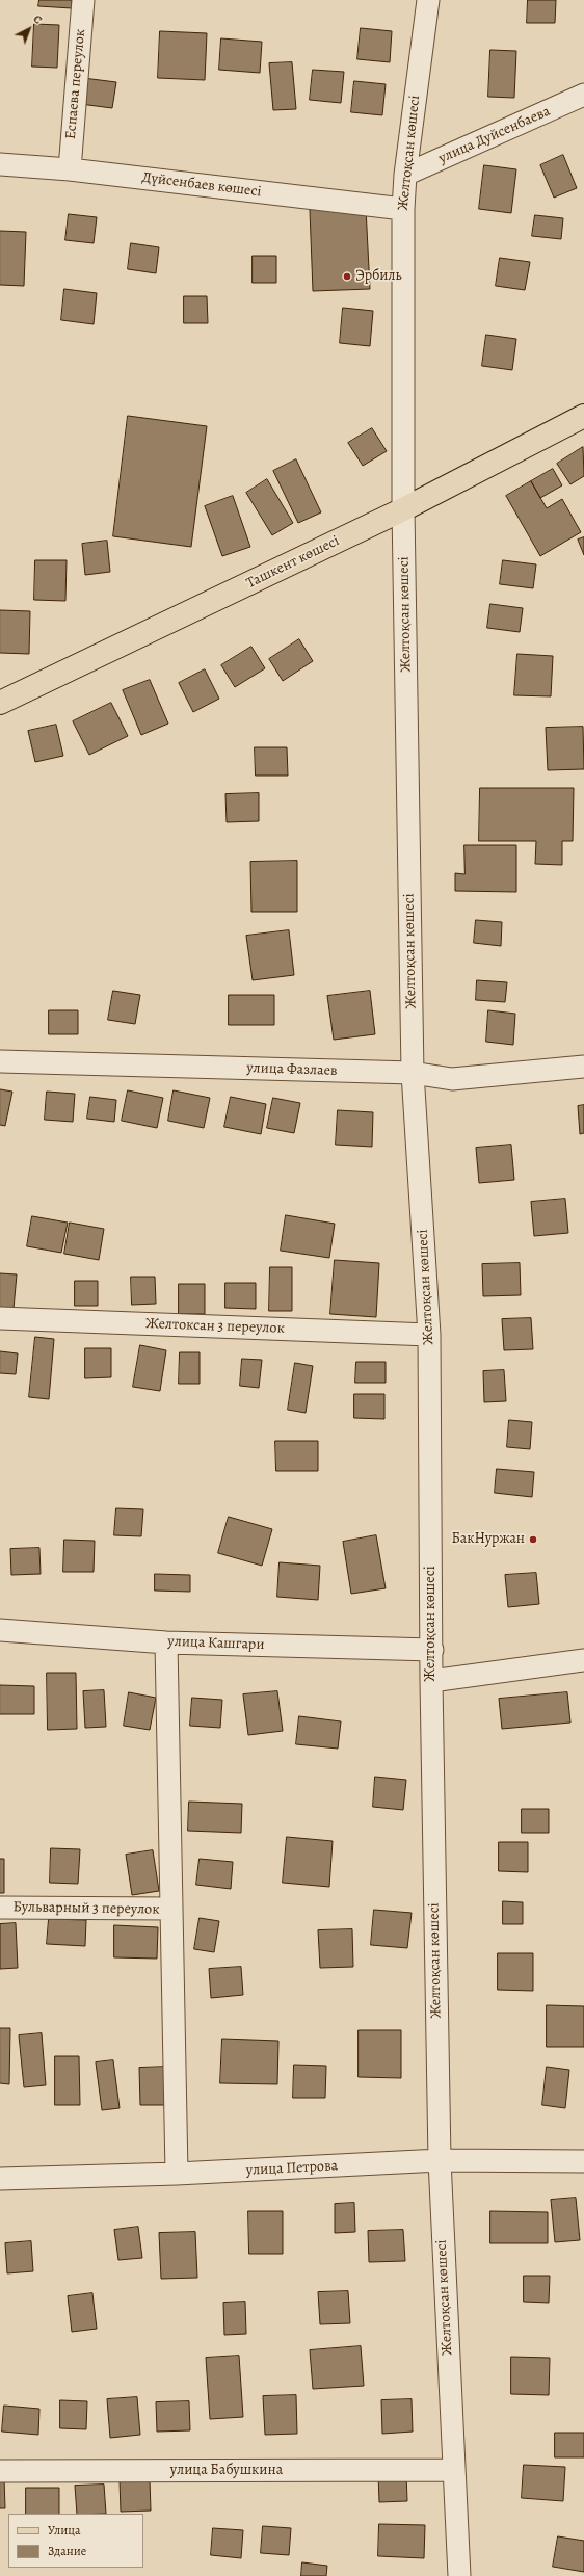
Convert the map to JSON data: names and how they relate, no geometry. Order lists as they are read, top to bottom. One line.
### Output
{"streets":{"main road":["Ташкент көшесі"],"street":["Еспаева переулок","улица Дуйсенбаева","Желтоқсан көшесі","Дүйсенбаев көшесі","улица Фазлаев","Желтоксан 3 переулок","улица Кашгари","Бульварный 3 переулок","улица Петрова","улица Бабушкина"]},"crossings":[["Еспаева переулок","Дүйсенбаев көшесі"],["улица Дуйсенбаева","Желтоқсан көшесі"],["Желтоқсан көшесі","Дүйсенбаев көшесі"],["Желтоқсан көшесі","Ташкент көшесі"],["Желтоқсан көшесі","улица Фазлаев"],["Желтоқсан көшесі","Желтоксан 3 переулок"],["Желтоқсан көшесі","улица Кашгари"],["Желтоқсан көшесі","улица Петрова"],["Желтоқсан көшесі","улица Бабушкина"]],"places":["Эрбиль","БакНуржан"],"legend":["Улица","Здание"],"north":"top right"}
